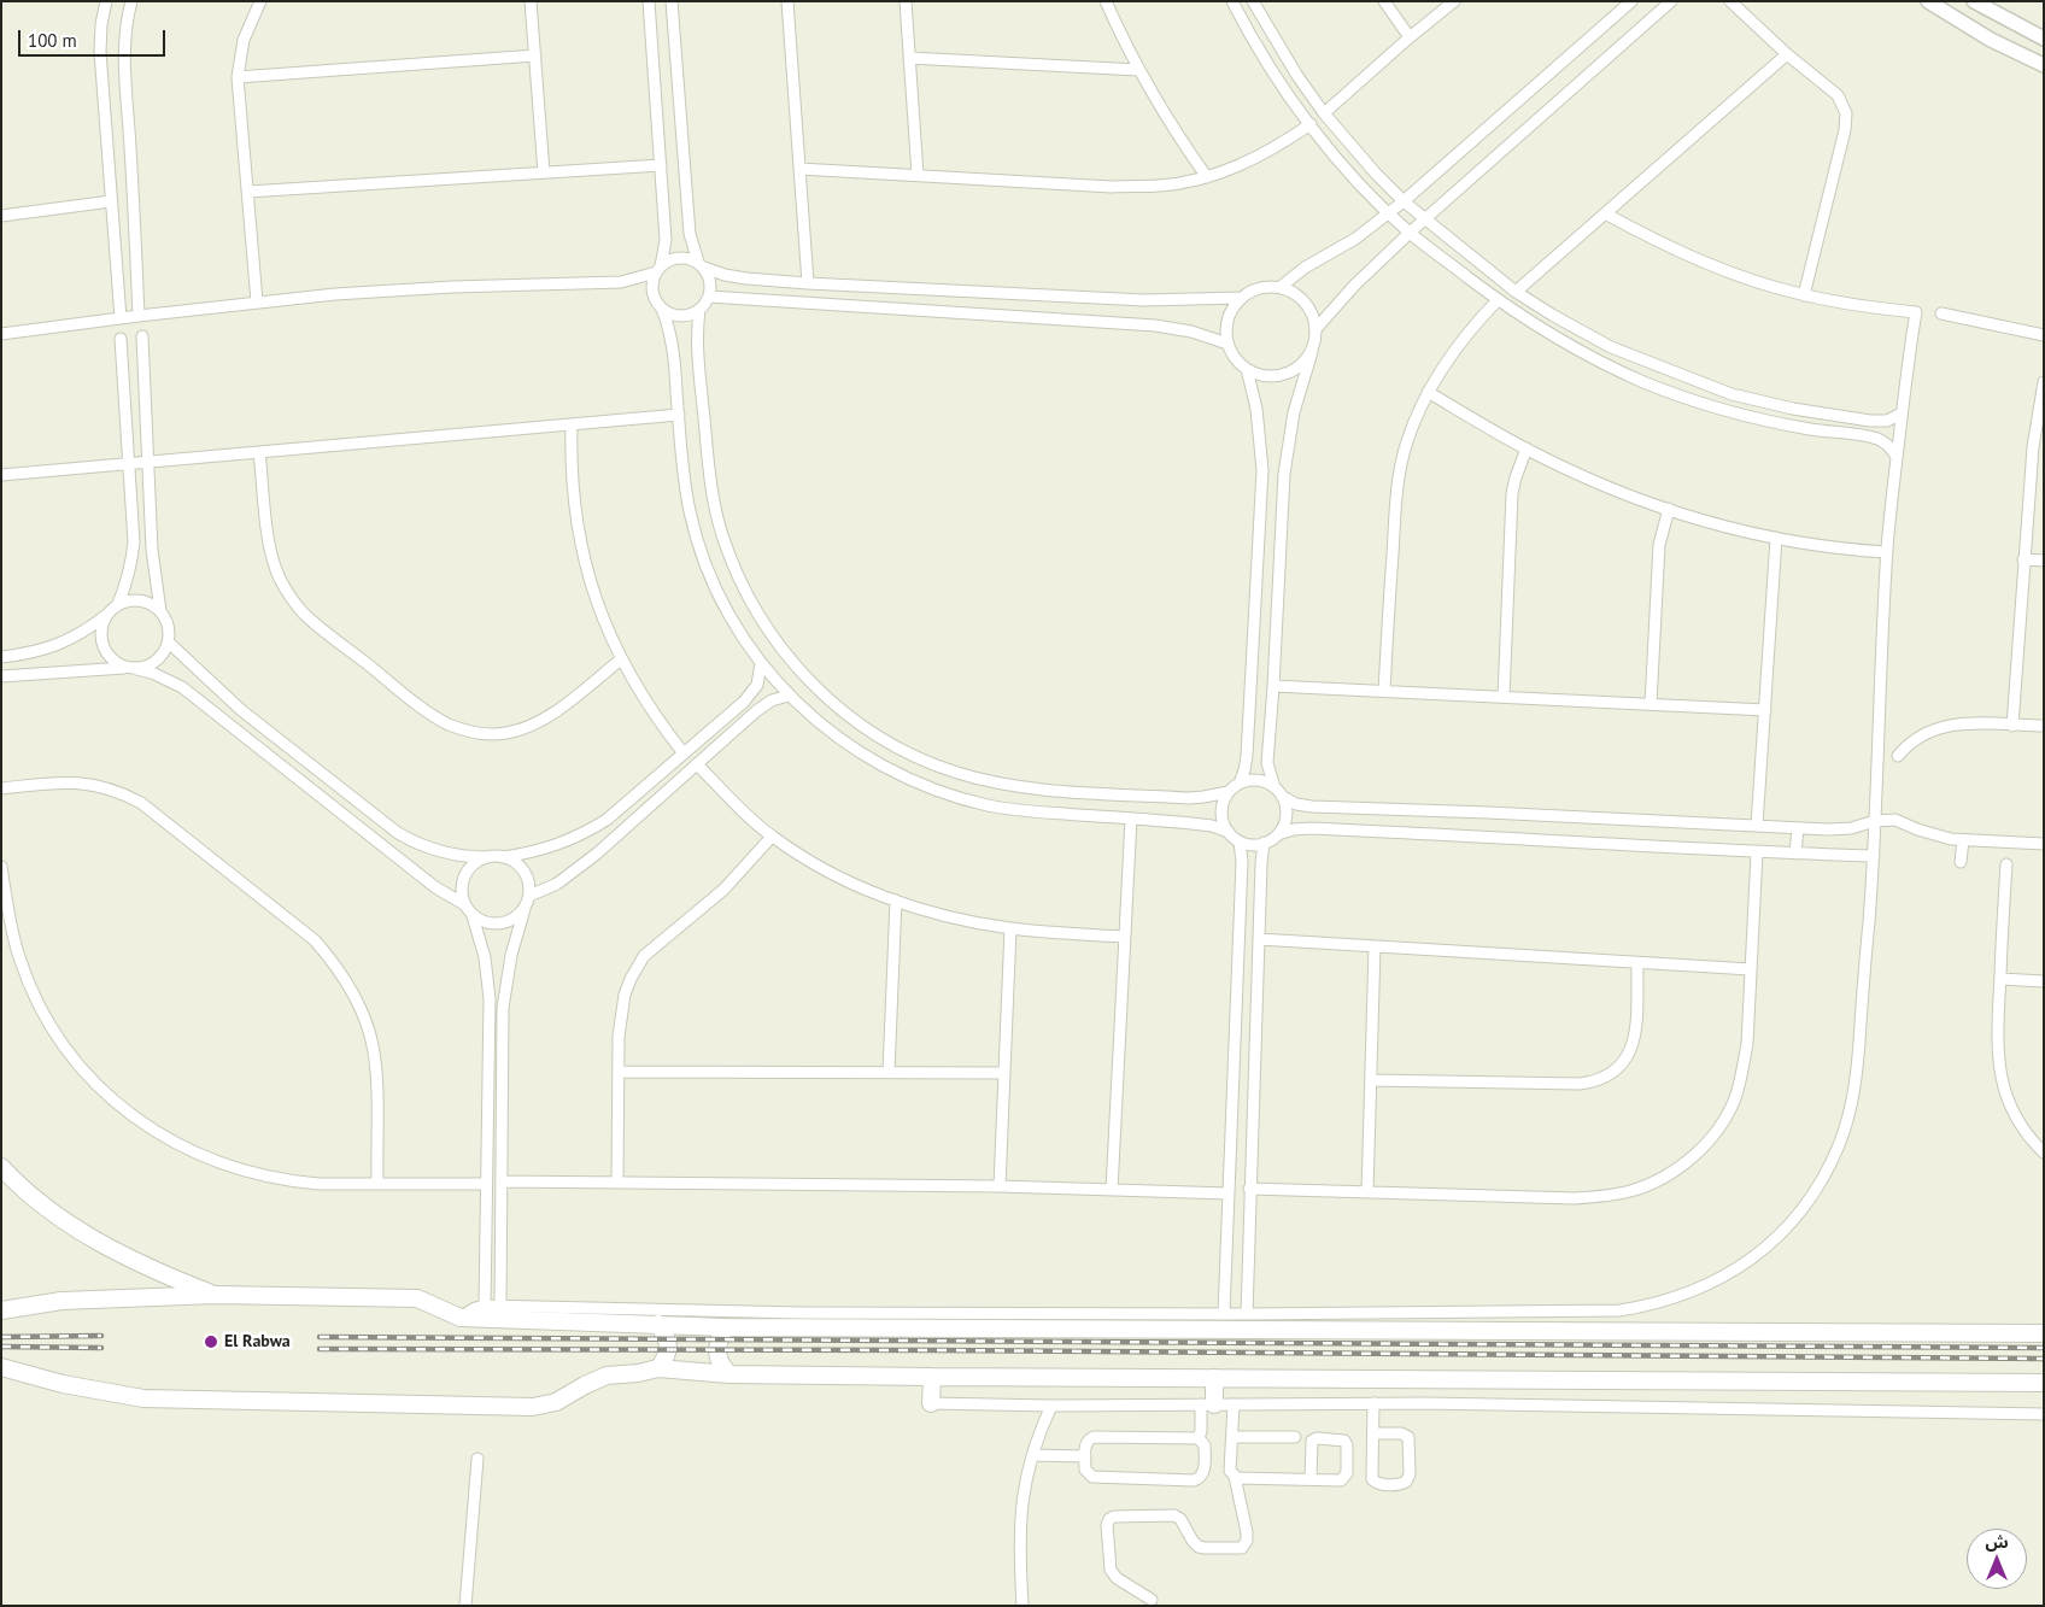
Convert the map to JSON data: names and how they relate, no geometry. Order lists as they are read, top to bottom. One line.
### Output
{"places":["El Rabwa"],"scale_bar":"100 m","north":"top"}
